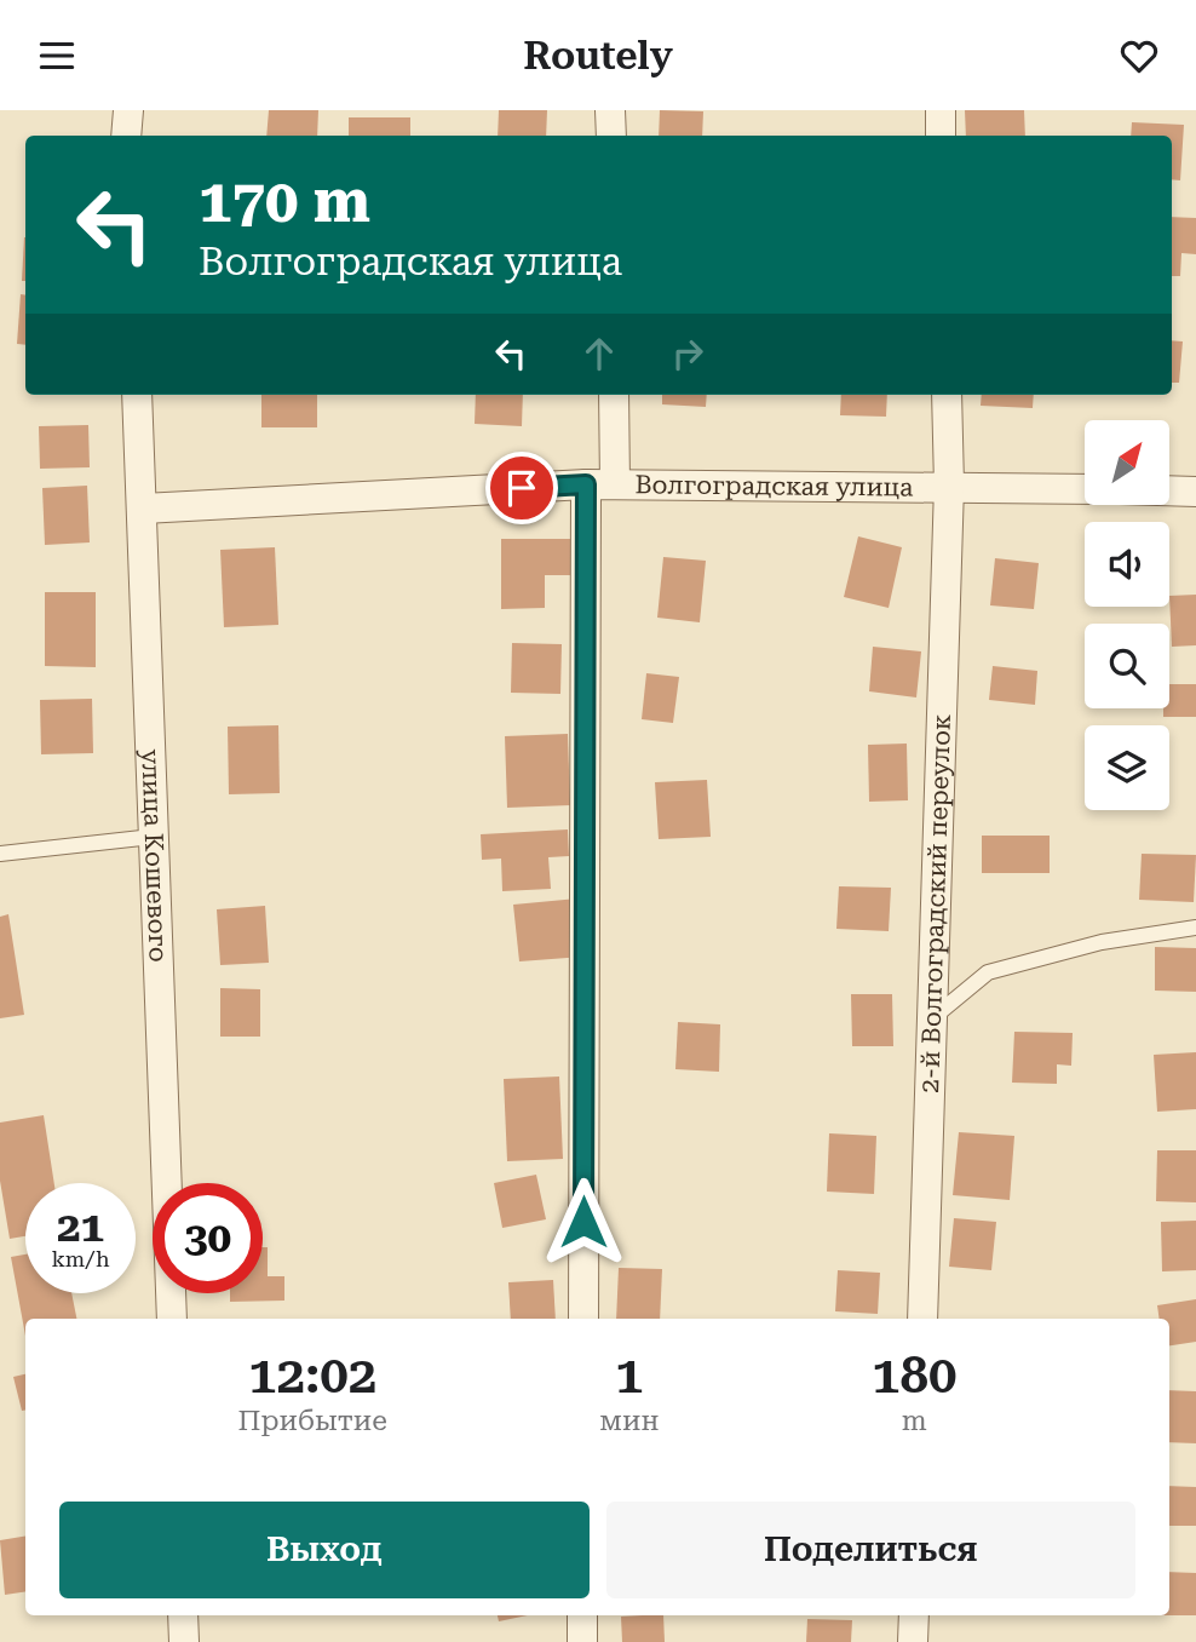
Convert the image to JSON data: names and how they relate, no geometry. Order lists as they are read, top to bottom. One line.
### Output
{"streets":{"street":["Волгоградская улица","улица Кошевого","2-й Волгоградский переулок"]},"crossings":[["Волгоградская улица","улица Кошевого"],["Волгоградская улица","2-й Волгоградский переулок"]],"north":"top right","page":{"header":"Routely","turn":["170 m","Волгоградская улица"],"speed":"21 km/h","limit":"30","eta":["12:02","Прибытие","1","мин","180","m"],"buttons":["Выход","Поделиться"]}}
